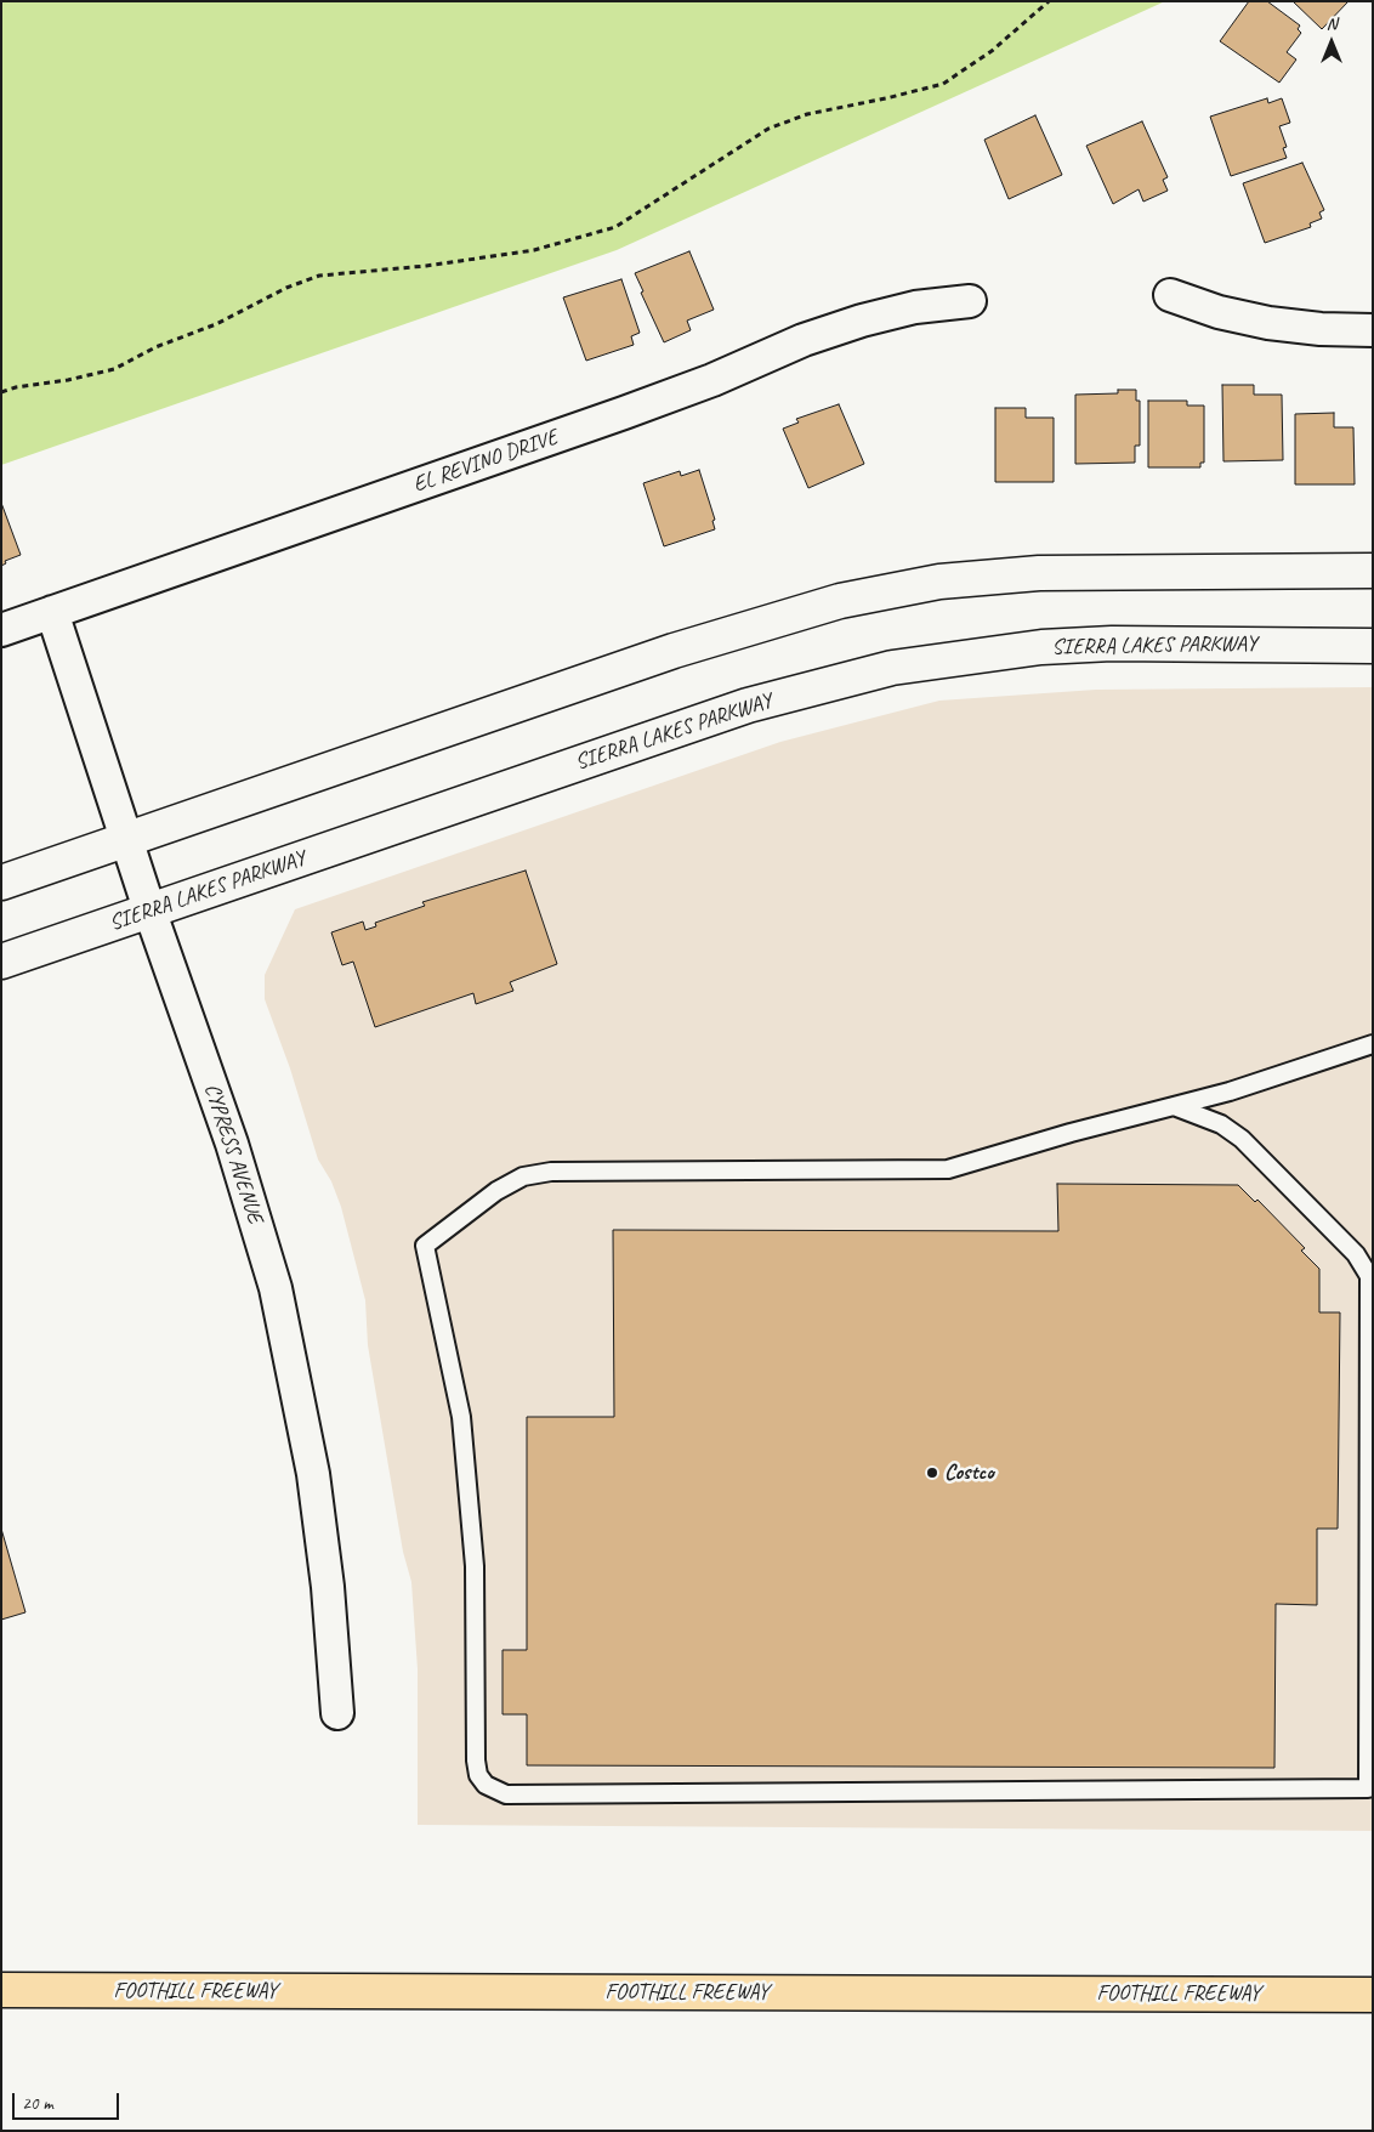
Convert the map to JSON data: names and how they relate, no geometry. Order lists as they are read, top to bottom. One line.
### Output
{"streets":{"highway":["FOOTHILL FREEWAY"],"street":["EL REVINO DRIVE","SIERRA LAKES PARKWAY","CYPRESS AVENUE"]},"crossings":[["EL REVINO DRIVE","CYPRESS AVENUE"],["SIERRA LAKES PARKWAY","CYPRESS AVENUE"]],"places":["Costco"],"scale_bar":"20 m","north":"top"}
